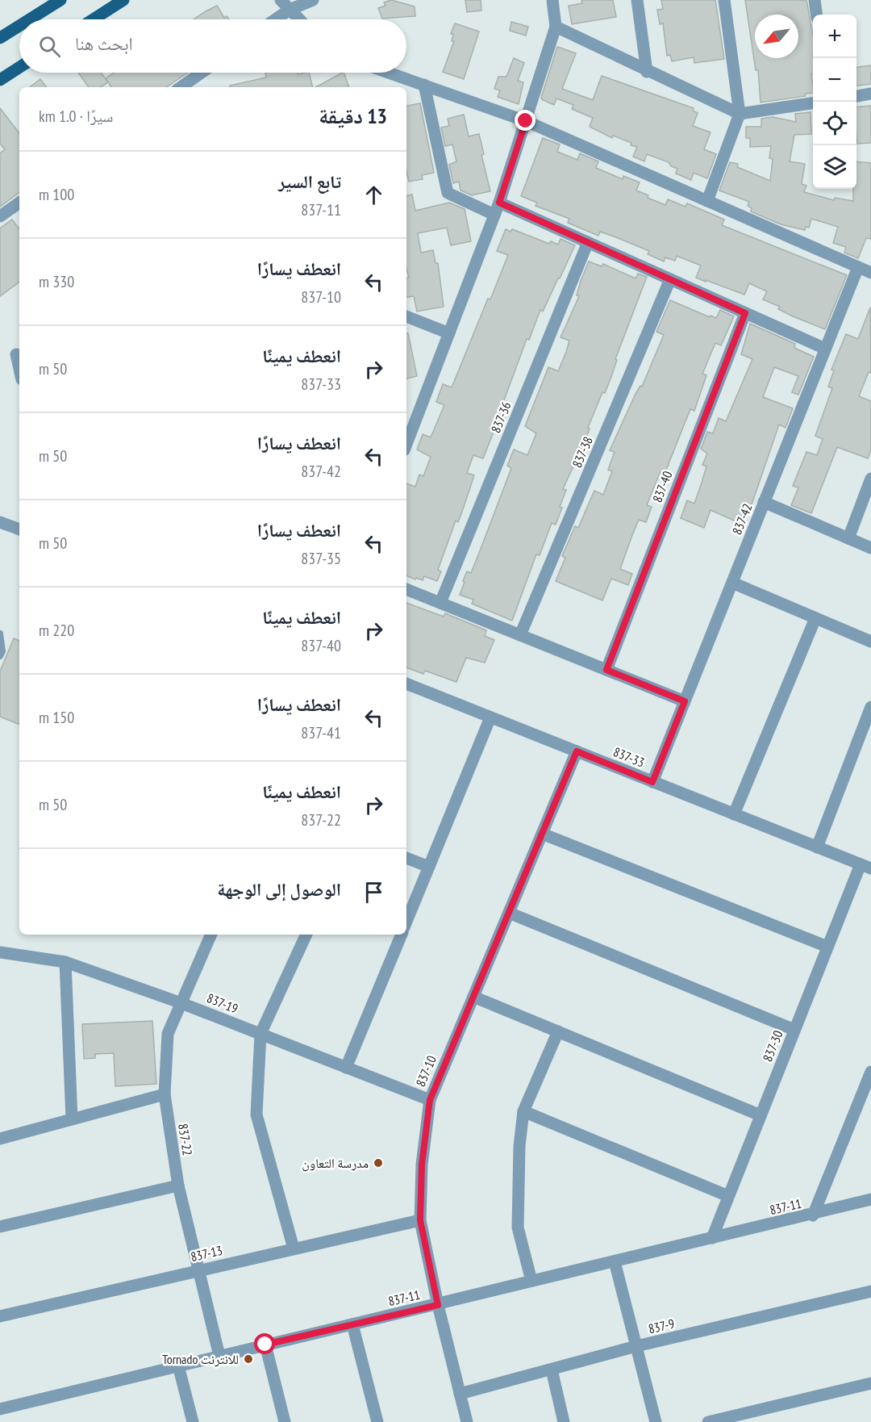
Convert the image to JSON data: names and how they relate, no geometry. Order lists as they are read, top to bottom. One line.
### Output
{"streets":{"street":["837-36","837-38","837-40","837-42","837-33","837-19","837-30","837-10","837-22","837-11","837-13","837-9"]},"crossings":[["837-42","837-33"],["837-33","837-30"],["837-33","837-10"],["837-19","837-10"],["837-19","837-22"],["837-30","837-11"],["837-10","837-11"],["837-10","837-13"],["837-10","837-9"],["837-22","837-11"],["837-22","837-13"]],"places":["مدرسة التعاون","Tornado للانترنت"],"north":"bottom left","page":{"map_buttons":["+","−"],"search":"ابحث هنا","heading":["13 دقيقة","سيرًا · 1.0 km"],"list":[["تابع السير","837-11","100 m"],["انعطف يسارًا","837-10","330 m"],["انعطف يمينًا","837-33","50 m"],["انعطف يسارًا","837-42","50 m"],["انعطف يسارًا","837-35","50 m"],["انعطف يمينًا","837-40","220 m"],["انعطف يسارًا","837-41","150 m"],["انعطف يمينًا","837-22","50 m"],"الوصول إلى الوجهة"]}}
